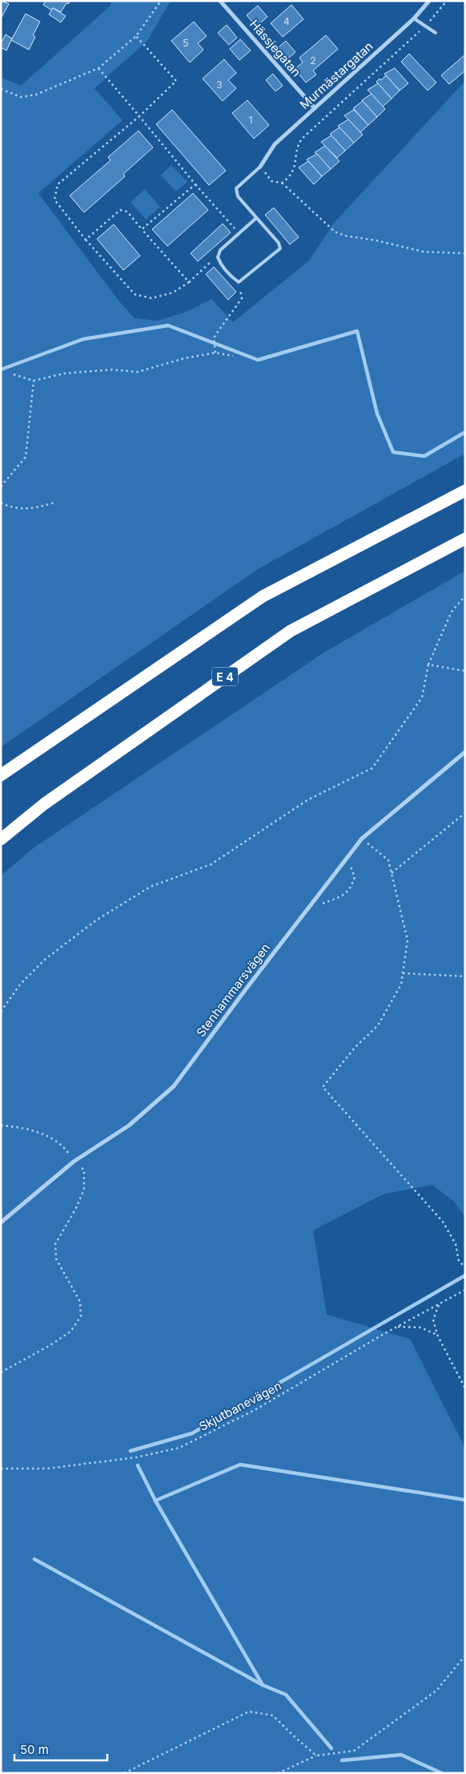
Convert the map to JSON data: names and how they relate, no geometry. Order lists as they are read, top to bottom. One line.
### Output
{"streets":{"highway":["E 4"],"street":["Hässjegatan","Murmästargatan","Stenhammarsvägen"],"path":["Skjutbanevägen"]},"crossings":[["Hässjegatan","Murmästargatan"]],"house_numbers":["4","5","2","3","1"],"scale_bar":"50 m"}
